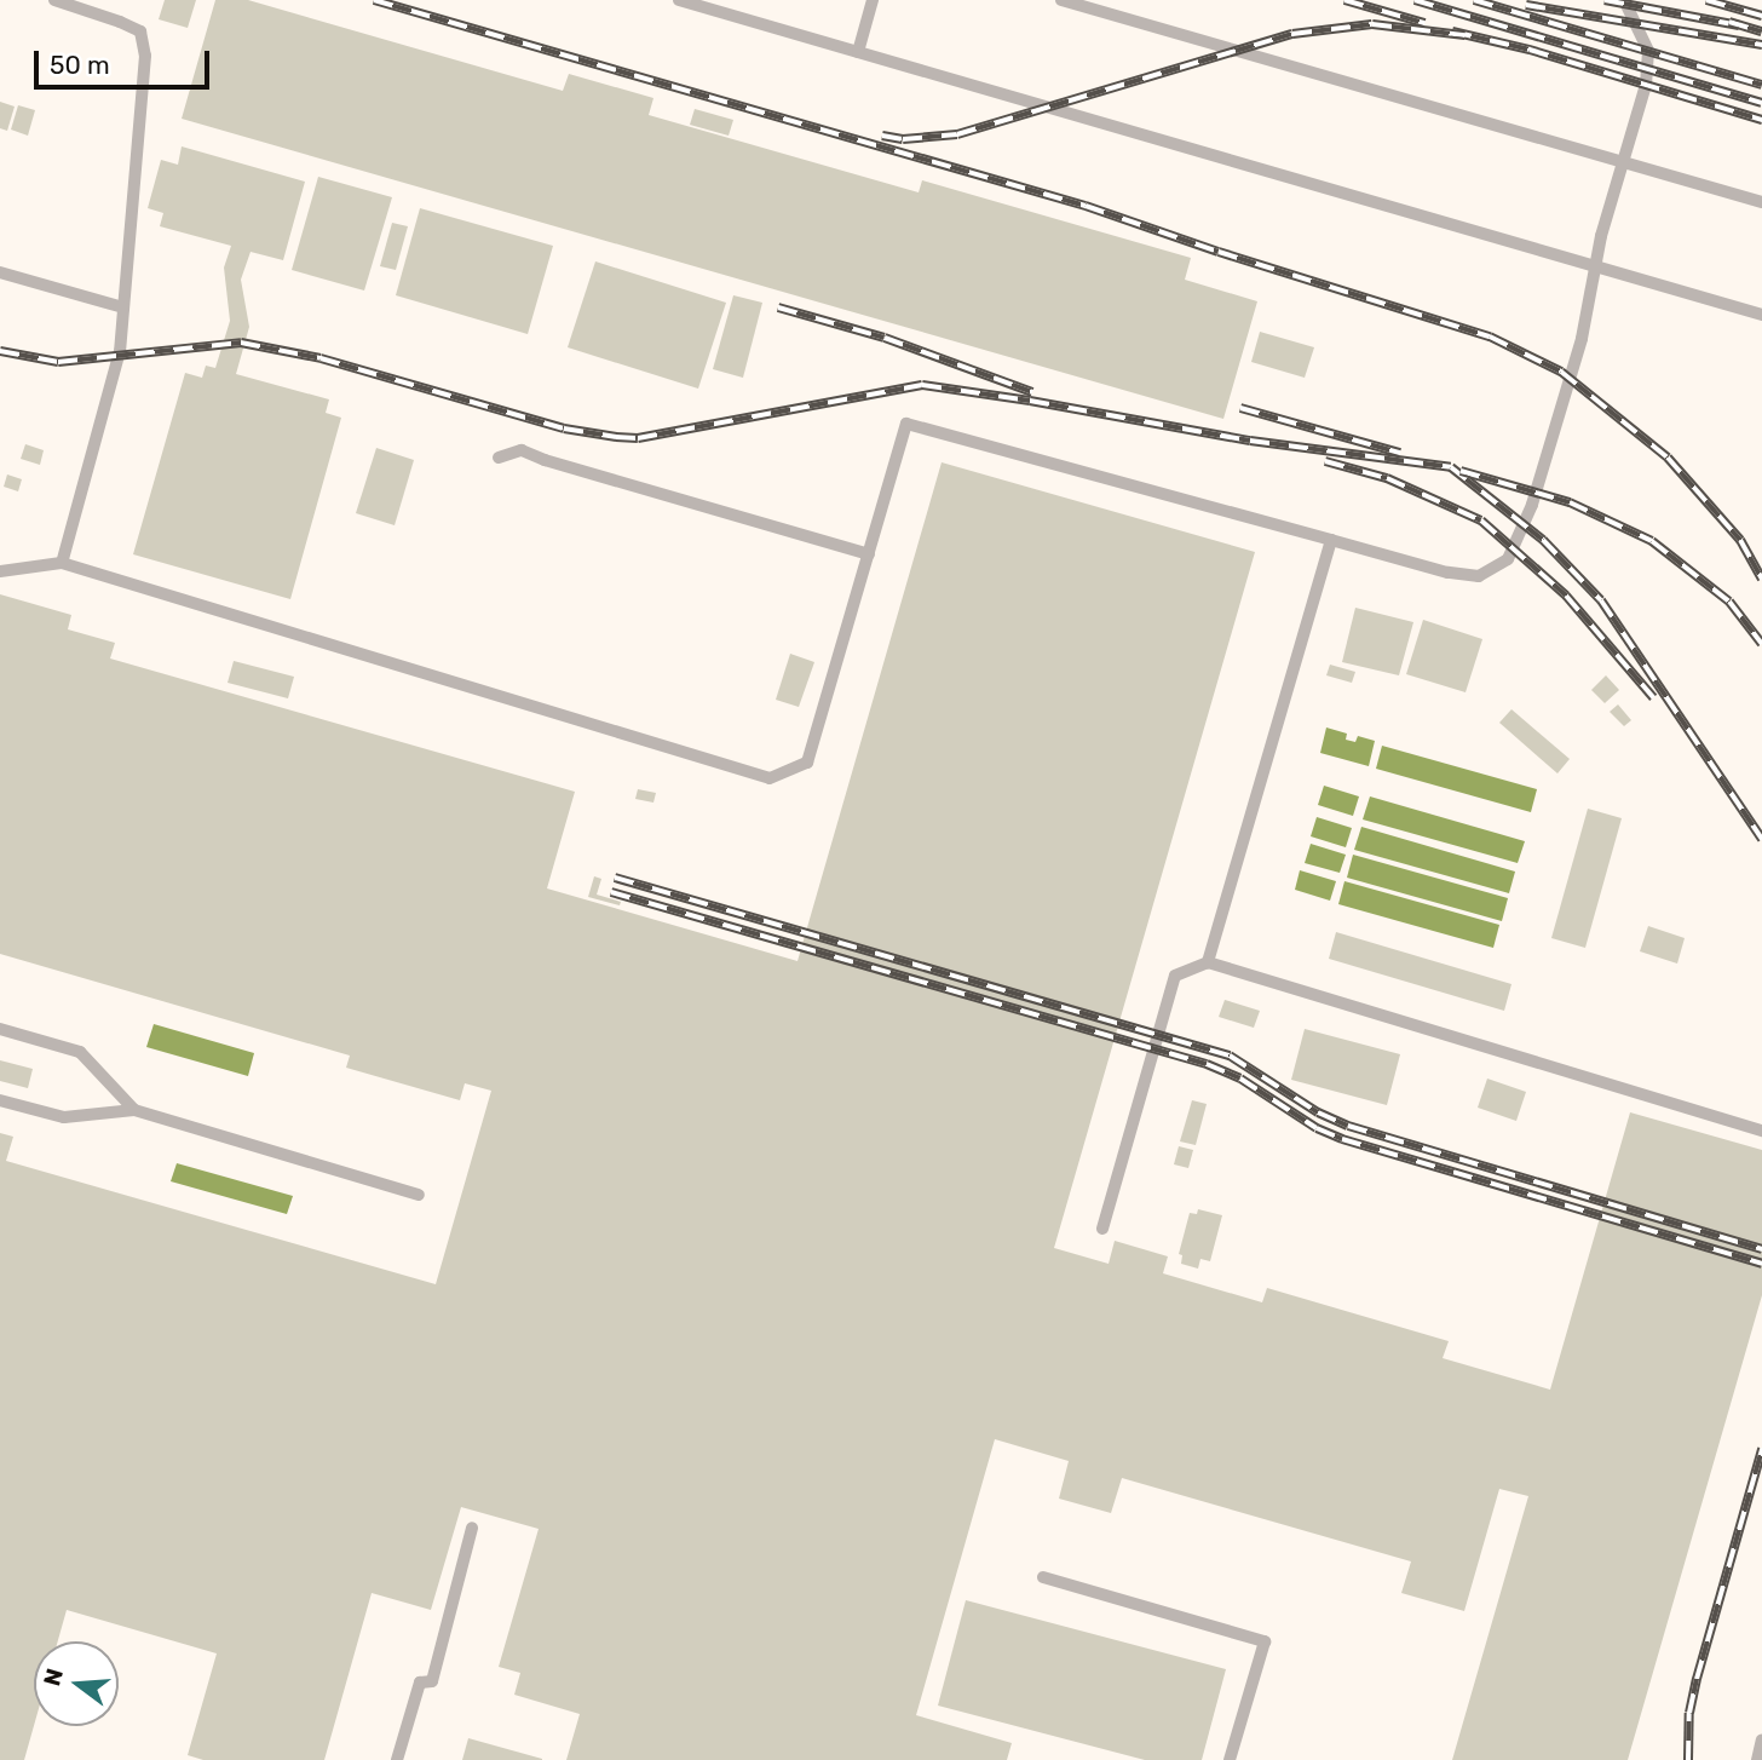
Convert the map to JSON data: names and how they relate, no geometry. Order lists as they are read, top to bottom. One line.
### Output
{"scale_bar":"50 m","north":"left"}
